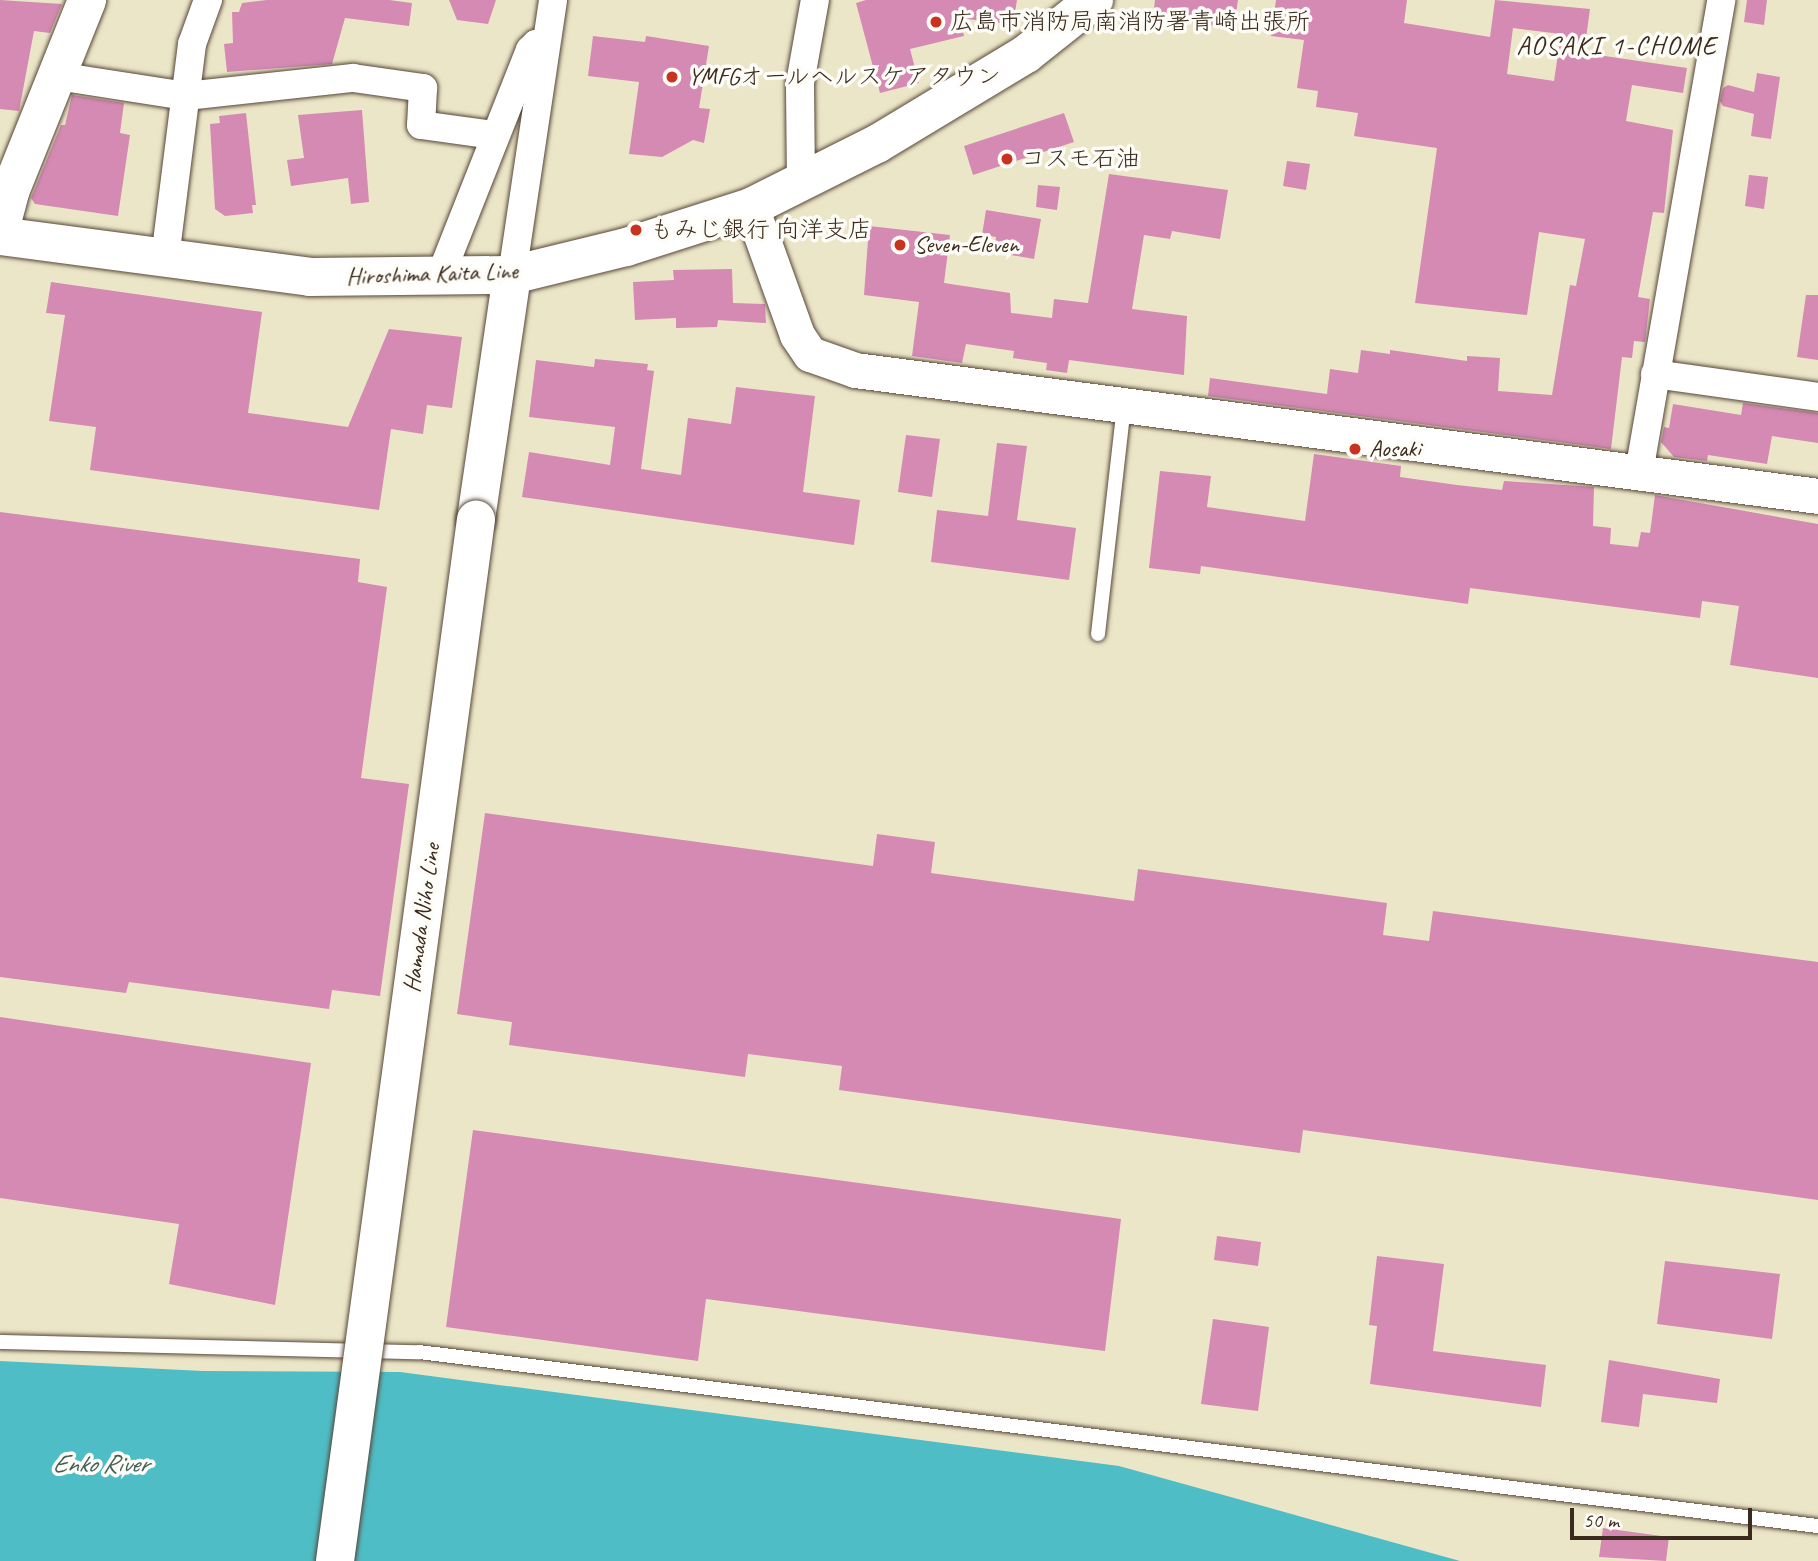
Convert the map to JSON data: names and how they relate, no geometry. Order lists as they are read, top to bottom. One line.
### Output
{"streets":{"main road":["Hiroshima Kaita Line","Hamada Niho Line"]},"crossings":[["Hiroshima Kaita Line","Hamada Niho Line"]],"districts":["AOSAKI 1-CHOME"],"water":["Enko River"],"places":["広島市消防局南消防署青崎出張所","YMFGオールヘルスケアタウン","コスモ石油","もみじ銀行 向洋支店","Seven-Eleven","Aosaki"],"scale_bar":"50 m"}
